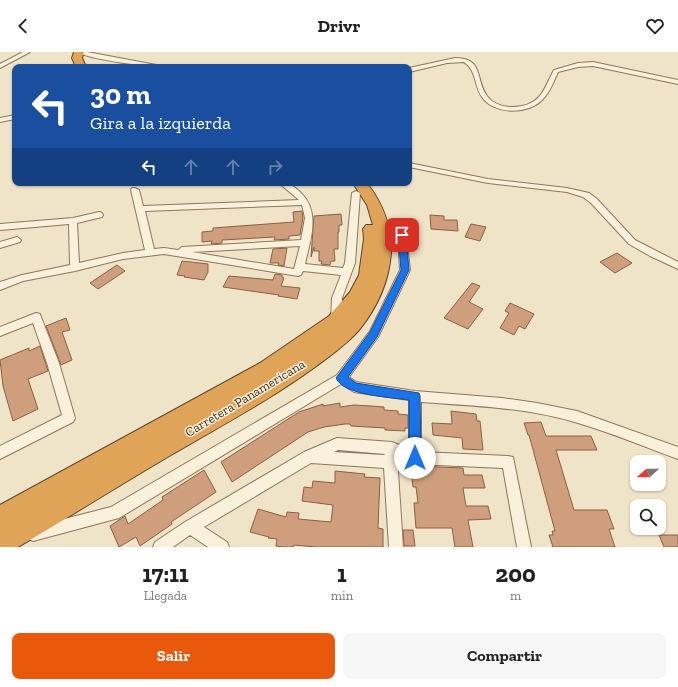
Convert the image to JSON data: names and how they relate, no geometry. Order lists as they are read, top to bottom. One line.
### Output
{"streets":{"highway":["Carretera Panamericana"]},"north":"left","page":{"header":"Drivr","turn":["30 m","Gira a la izquierda"],"eta":["17:11","Llegada","1","min","200","m"],"buttons":["Salir","Compartir"]}}
